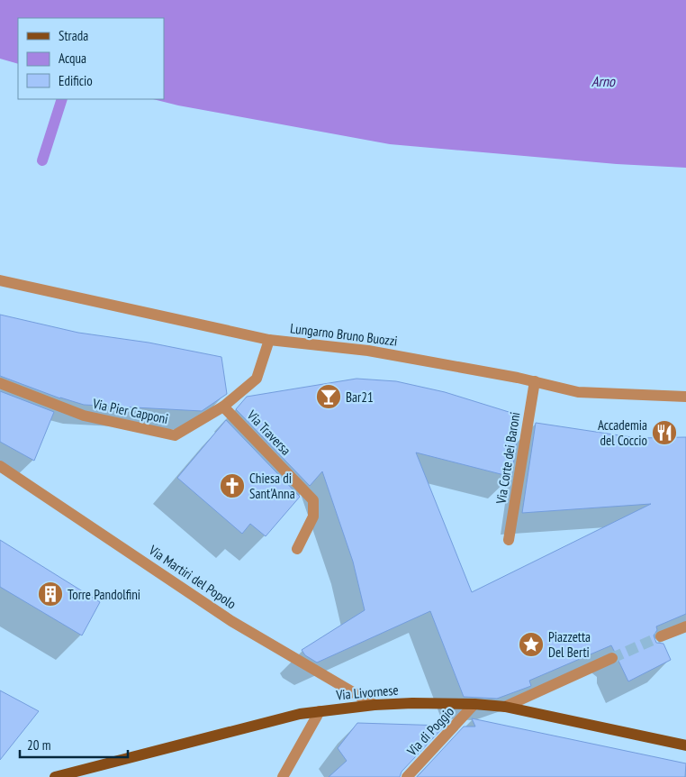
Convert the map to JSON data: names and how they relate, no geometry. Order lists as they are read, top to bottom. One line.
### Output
{"streets":{"main road":["Via Livornese"],"street":["Lungarno Bruno Buozzi","Via Pier Capponi","Via Traversa","Via Corte dei Baroni","Via Martiri del Popolo","Via di Poggio"]},"crossings":[["Lungarno Bruno Buozzi","Via Pier Capponi"],["Lungarno Bruno Buozzi","Via Corte dei Baroni"],["Via Pier Capponi","Via Traversa"],["Via Martiri del Popolo","Via Livornese"],["Via Livornese","Via di Poggio"]],"water":["Arno"],"places":{"bar":["Bar21"],"restaurant":["Accademia del Coccio"],"church":["Chiesa di Sant'Anna"],"building":["Torre Pandolfini"],"place":["Piazzetta Del Berti"]},"legend":["Strada","Acqua","Edificio"],"scale_bar":"20 m"}
